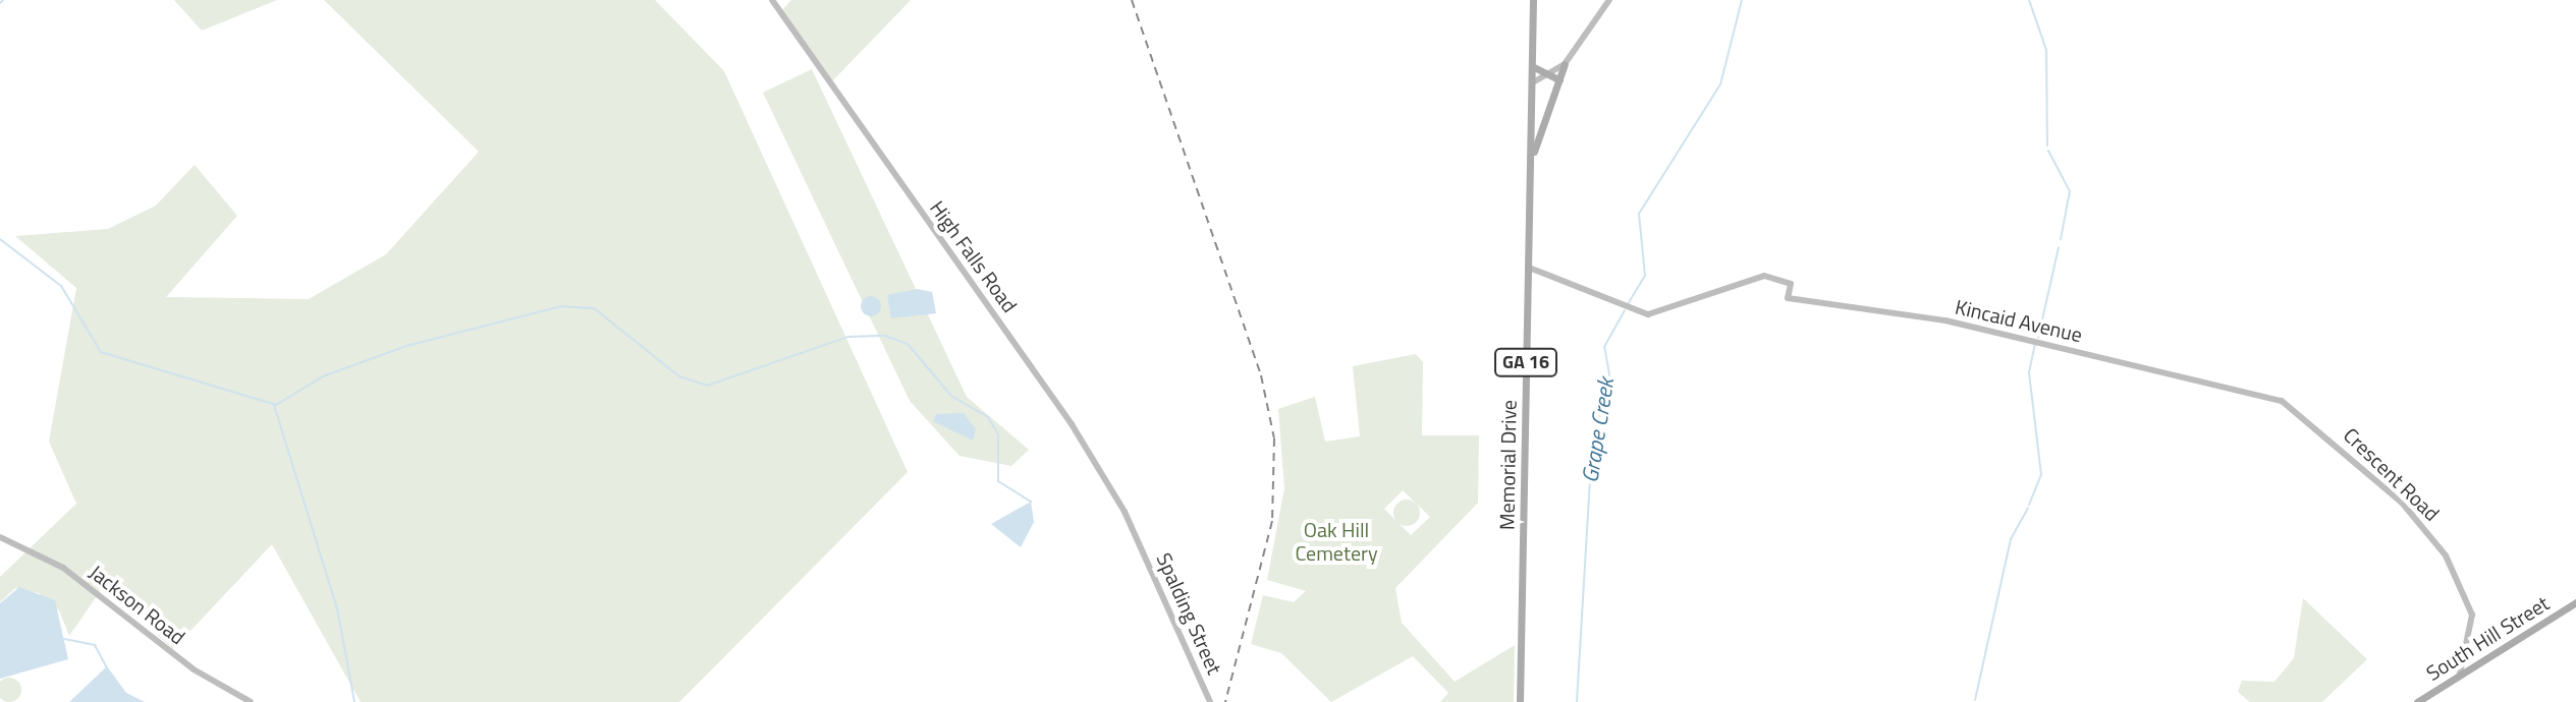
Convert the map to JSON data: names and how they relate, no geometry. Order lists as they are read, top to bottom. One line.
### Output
{"streets":{"main road":["GA 16","Memorial Drive","South Hill Street"],"street":["High Falls Road","Kincaid Avenue","Crescent Road","Jackson Road","Spalding Street"]},"crossings":[["High Falls Road","Spalding Street"],["Kincaid Avenue","Memorial Drive"],["Kincaid Avenue","Crescent Road"],["GA 16","Memorial Drive"],["Crescent Road","South Hill Street"]],"water":["Grape Creek"],"parks":["Oak Hill Cemetery"]}
